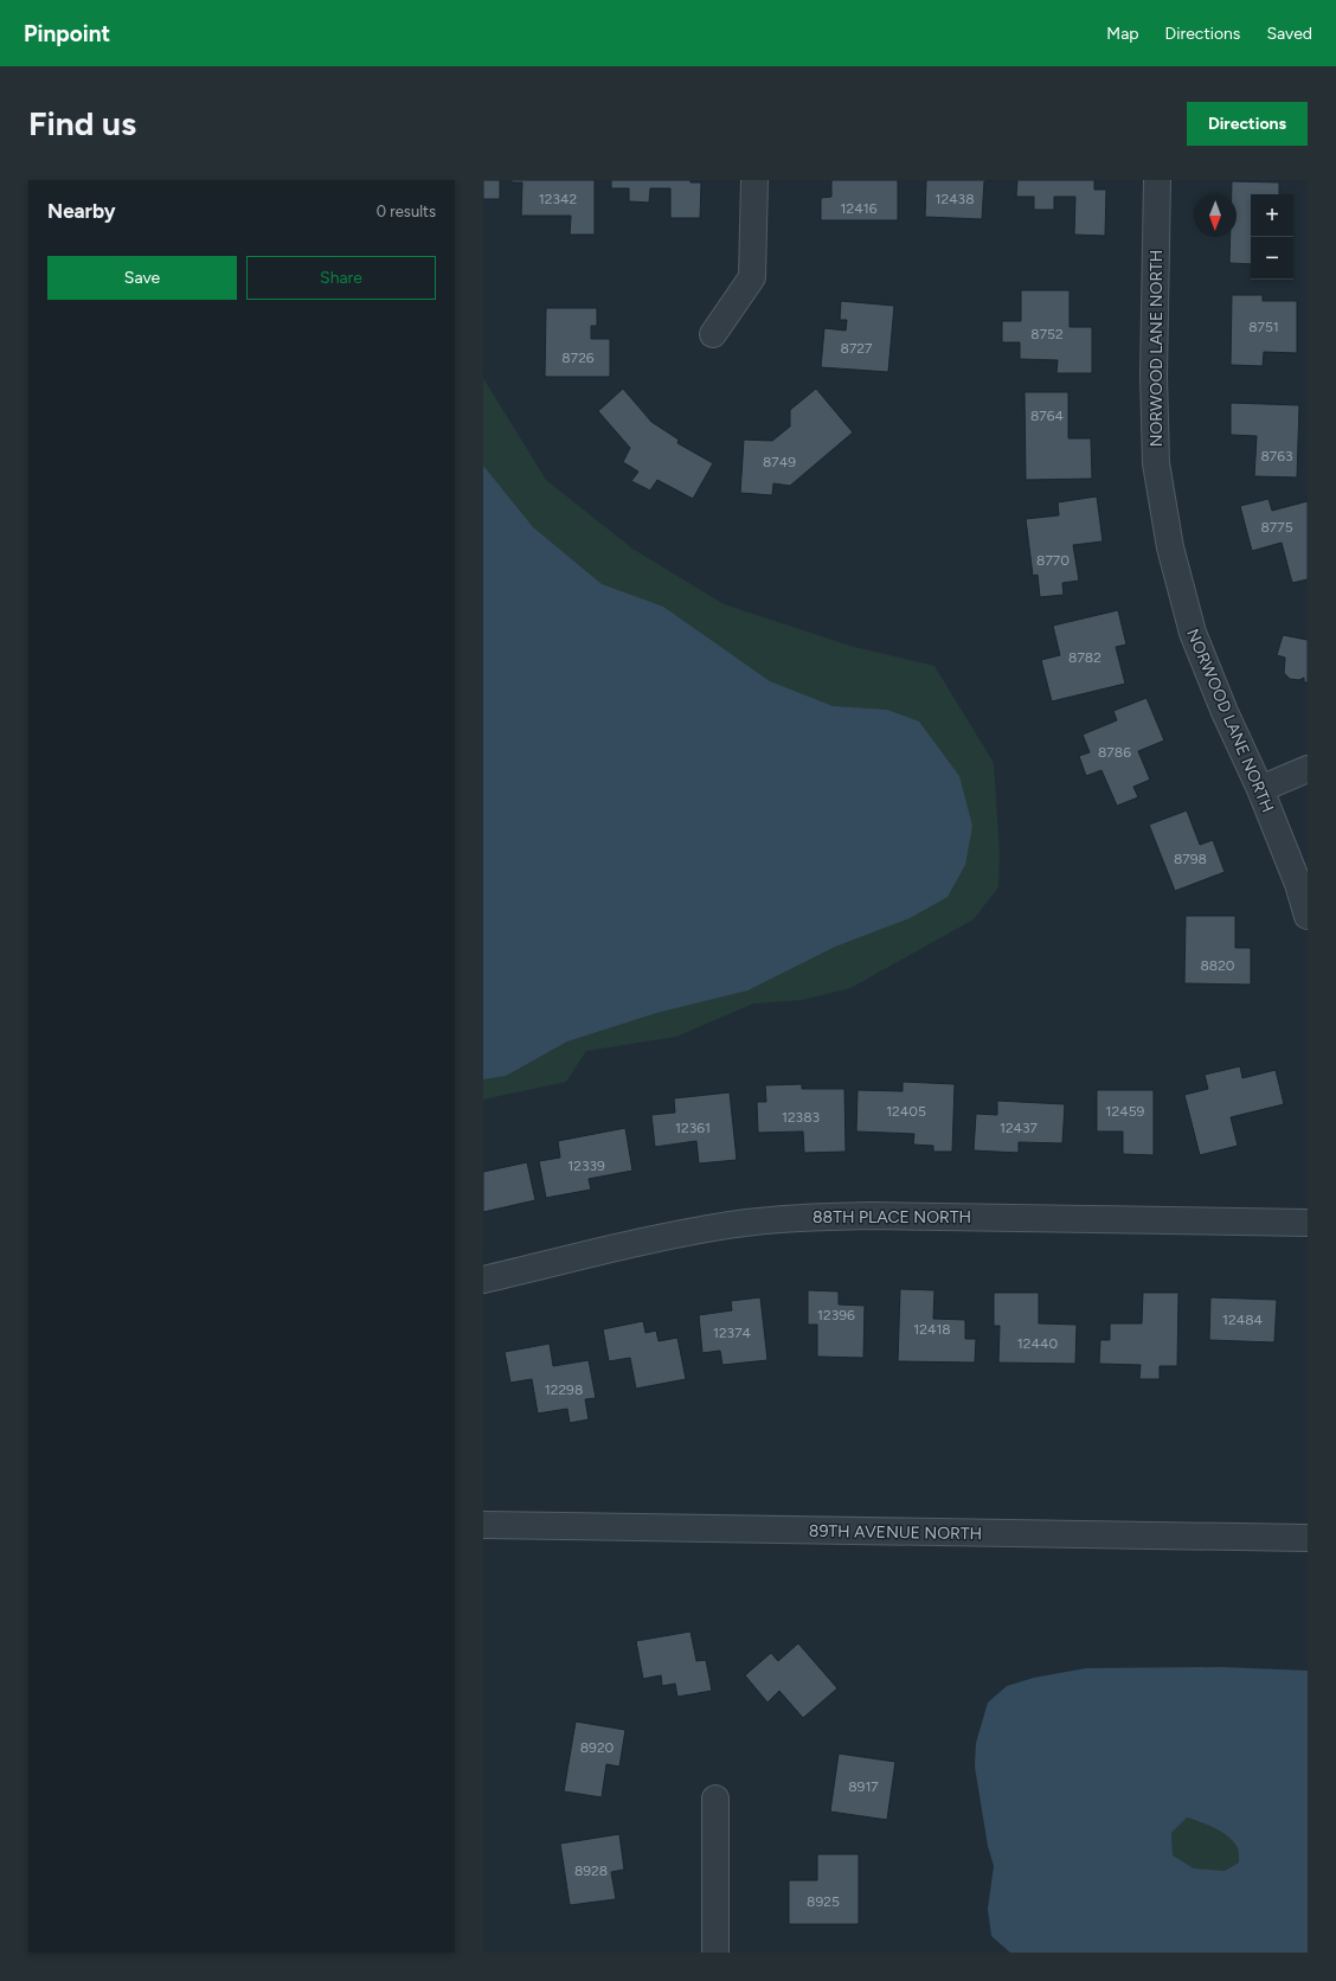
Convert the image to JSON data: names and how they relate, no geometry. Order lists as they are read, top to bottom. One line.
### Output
{"streets":{"street":["NORWOOD LANE NORTH","88TH PLACE NORTH","89TH AVENUE NORTH"]},"house_numbers":["12342","12438","12416","8751","8752","8727","8726","8764","8763","8749","8775","8770","8782","8786","8798","8820","12405","12459","12383","12361","12437","12339","12396","12484","12418","12374","12440","12298","8920","8917","8928","8925"],"north":"bottom","page":{"header":"Pinpoint","nav":["Map","Directions","Saved"],"buttons":["Directions",["Save","Share"]],"title":"Find us","heading":["Nearby","0 results"],"map_buttons":["+","−"]}}
